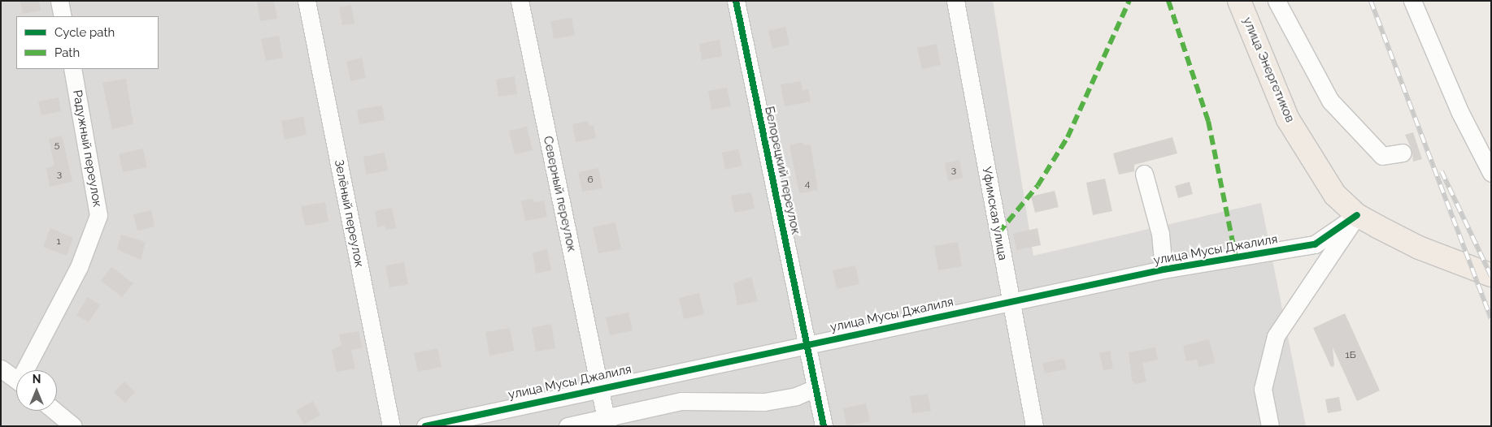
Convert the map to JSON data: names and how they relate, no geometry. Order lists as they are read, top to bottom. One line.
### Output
{"streets":{"main road":["улица Энергетиков"],"street":["Радужный переулок","Белорецкий переулок","Северный переулок","Зелёный переулок","Уфимская улица","улица Мусы Джалиля"]},"crossings":[["улица Энергетиков","улица Мусы Джалиля"],["Белорецкий переулок","улица Мусы Джалиля"],["Северный переулок","улица Мусы Джалиля"],["Уфимская улица","улица Мусы Джалиля"]],"house_numbers":["5","3","3","6","4","1","1Б"],"legend":["Cycle path","Path"],"north":"top"}
